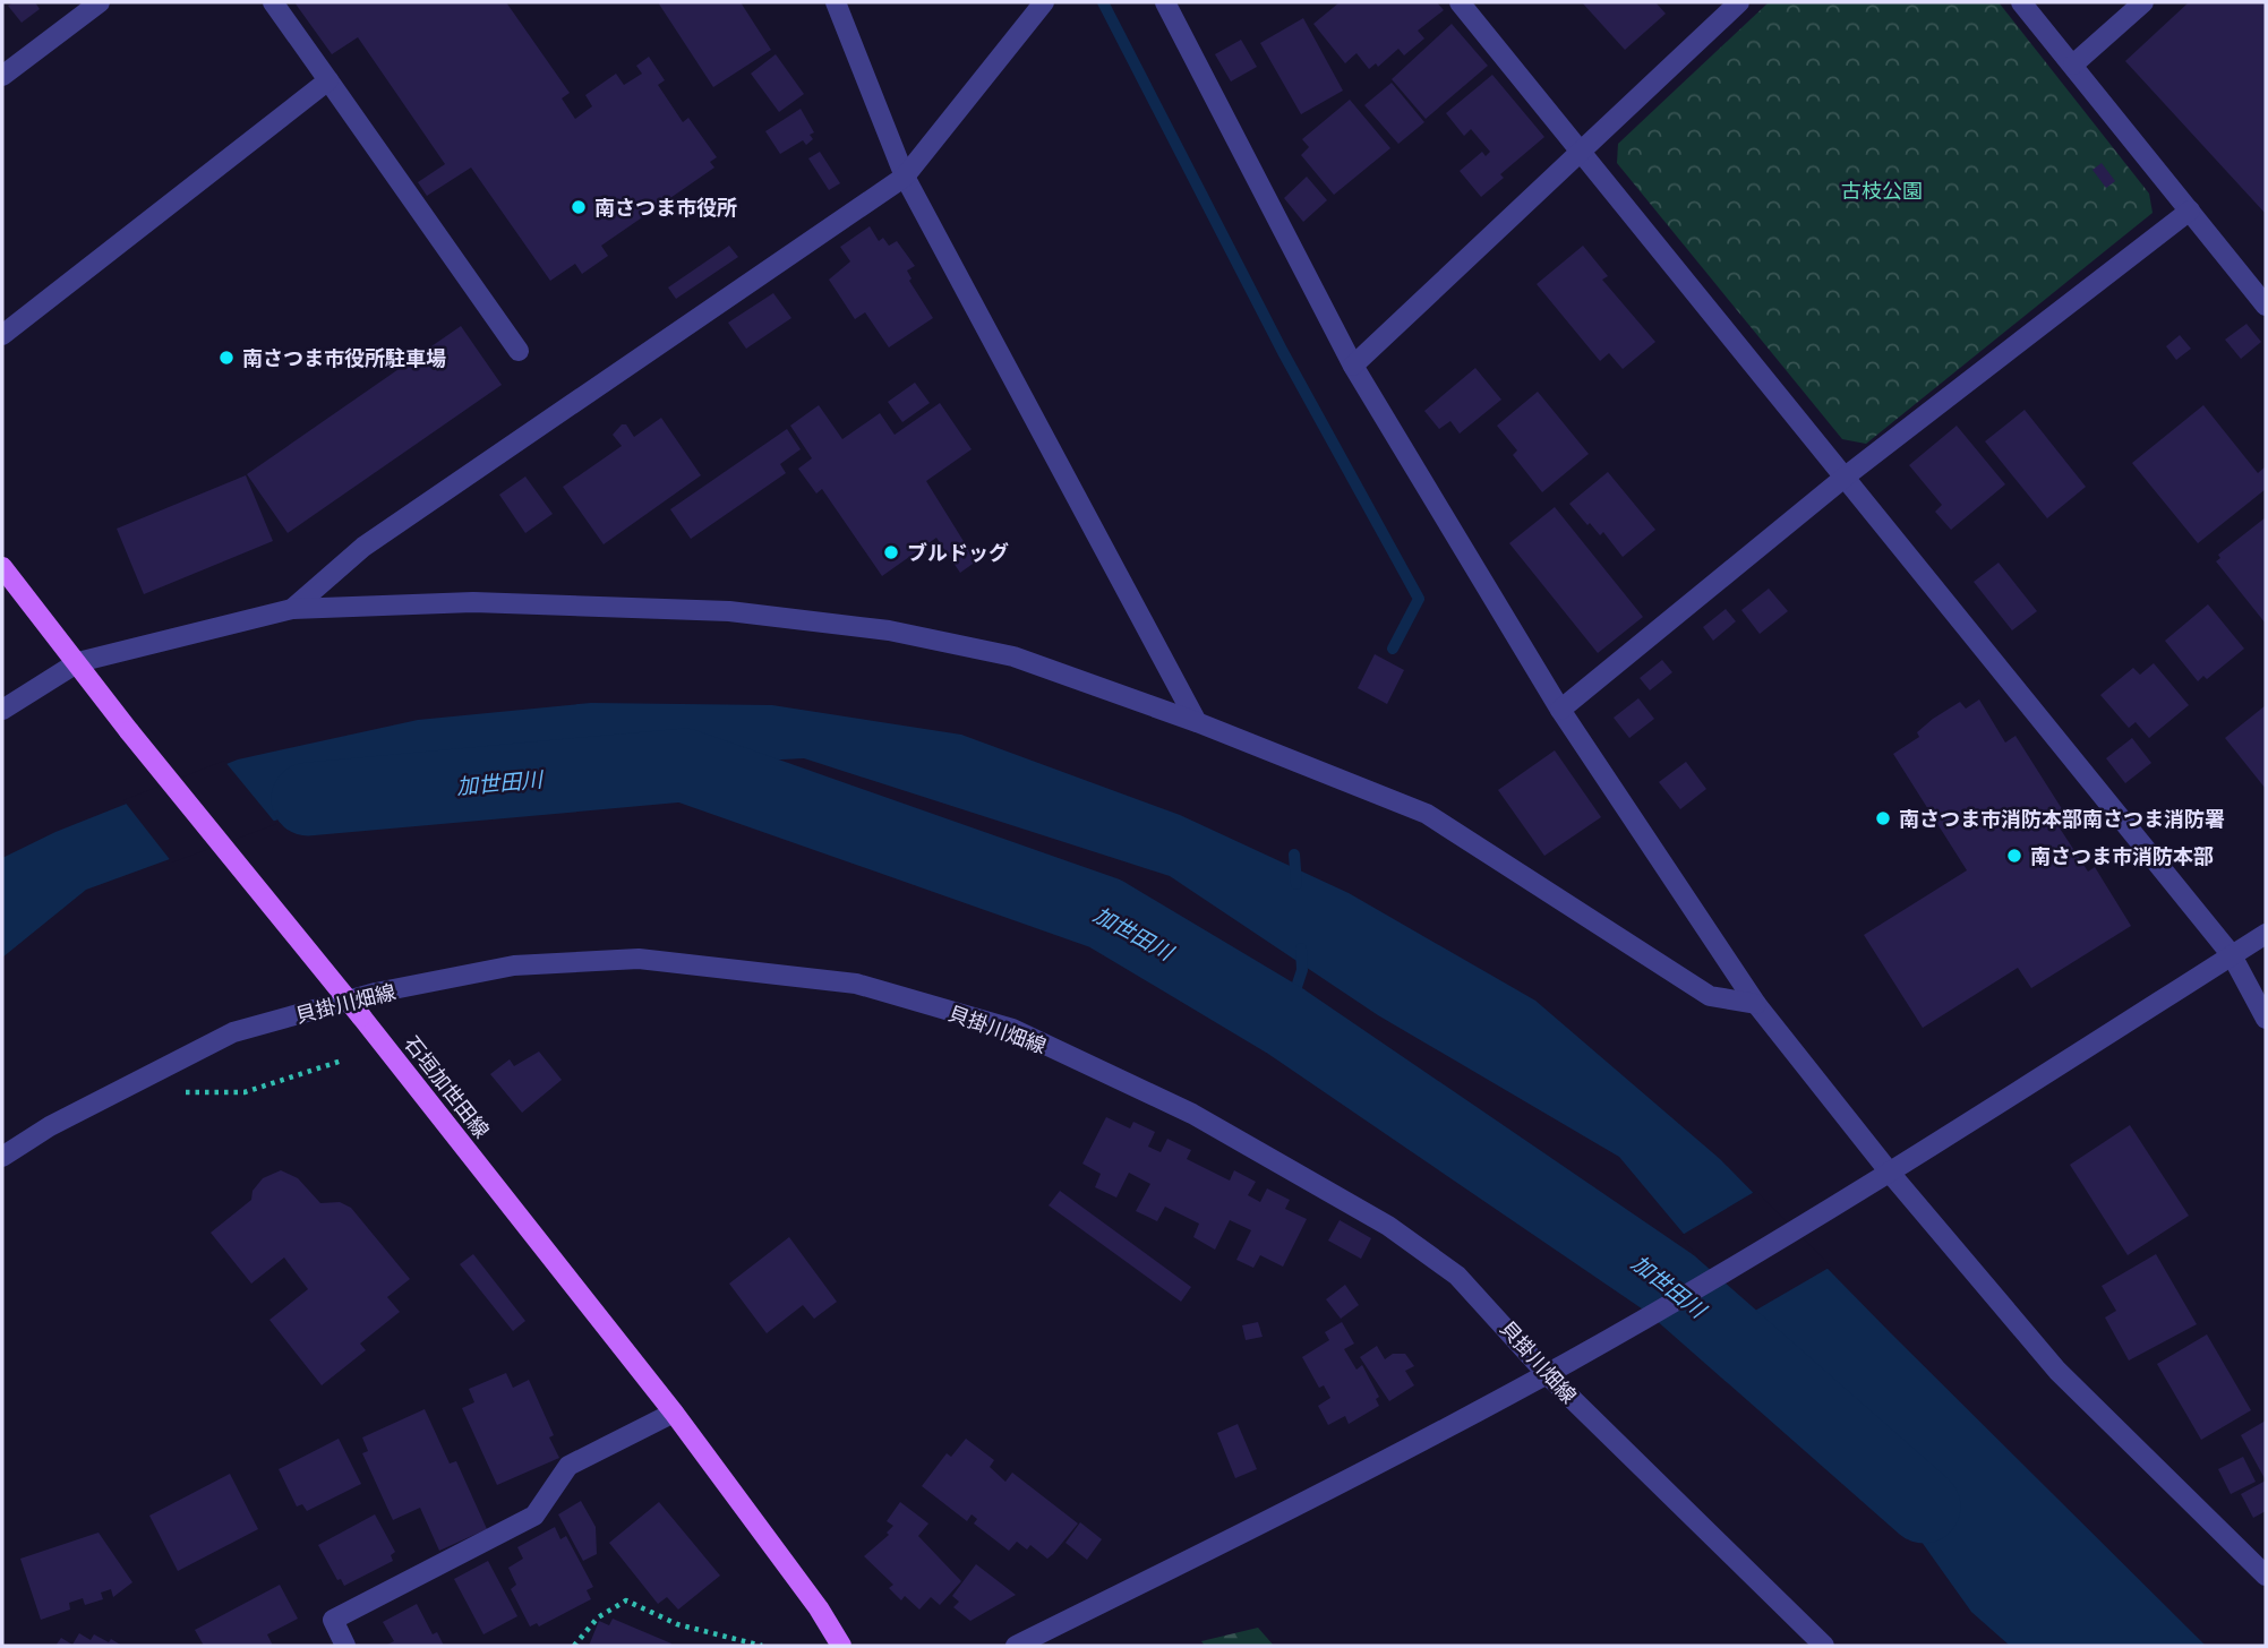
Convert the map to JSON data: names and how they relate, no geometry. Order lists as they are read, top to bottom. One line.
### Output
{"streets":{"main road":["石垣加世田線"],"street":["貝掛川畑線"]},"water":["加世田川"],"parks":["古枝公園"],"places":["南さつま市役所","南さつま市役所駐車場","ブルドッグ","南さつま市消防本部南さつま消防署","南さつま市消防本部"]}
